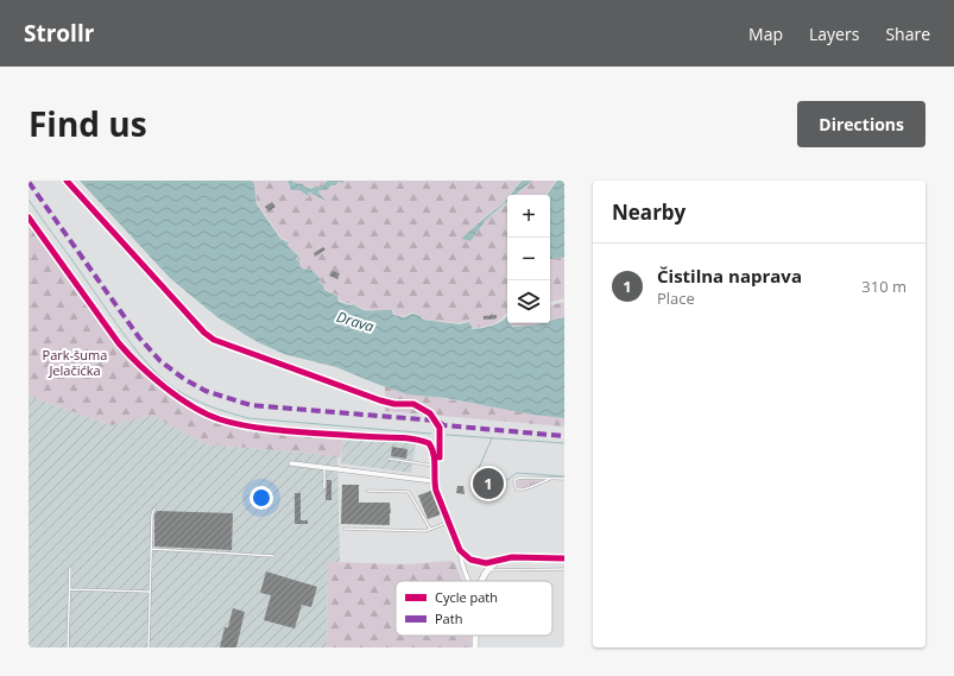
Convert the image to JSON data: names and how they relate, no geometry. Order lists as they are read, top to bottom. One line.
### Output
{"water":["Drava"],"parks":["Park-šuma Jelačićka"],"legend":["Cycle path","Path"],"page":{"header":"Strollr","nav":["Map","Layers","Share"],"title":"Find us","buttons":"Directions","heading":"Nearby","map_buttons":["+","−"],"list":[{"mark":"1","name":"Čistilna naprava","note":"Place","value":"310 m"}],"pins":"1"}}
